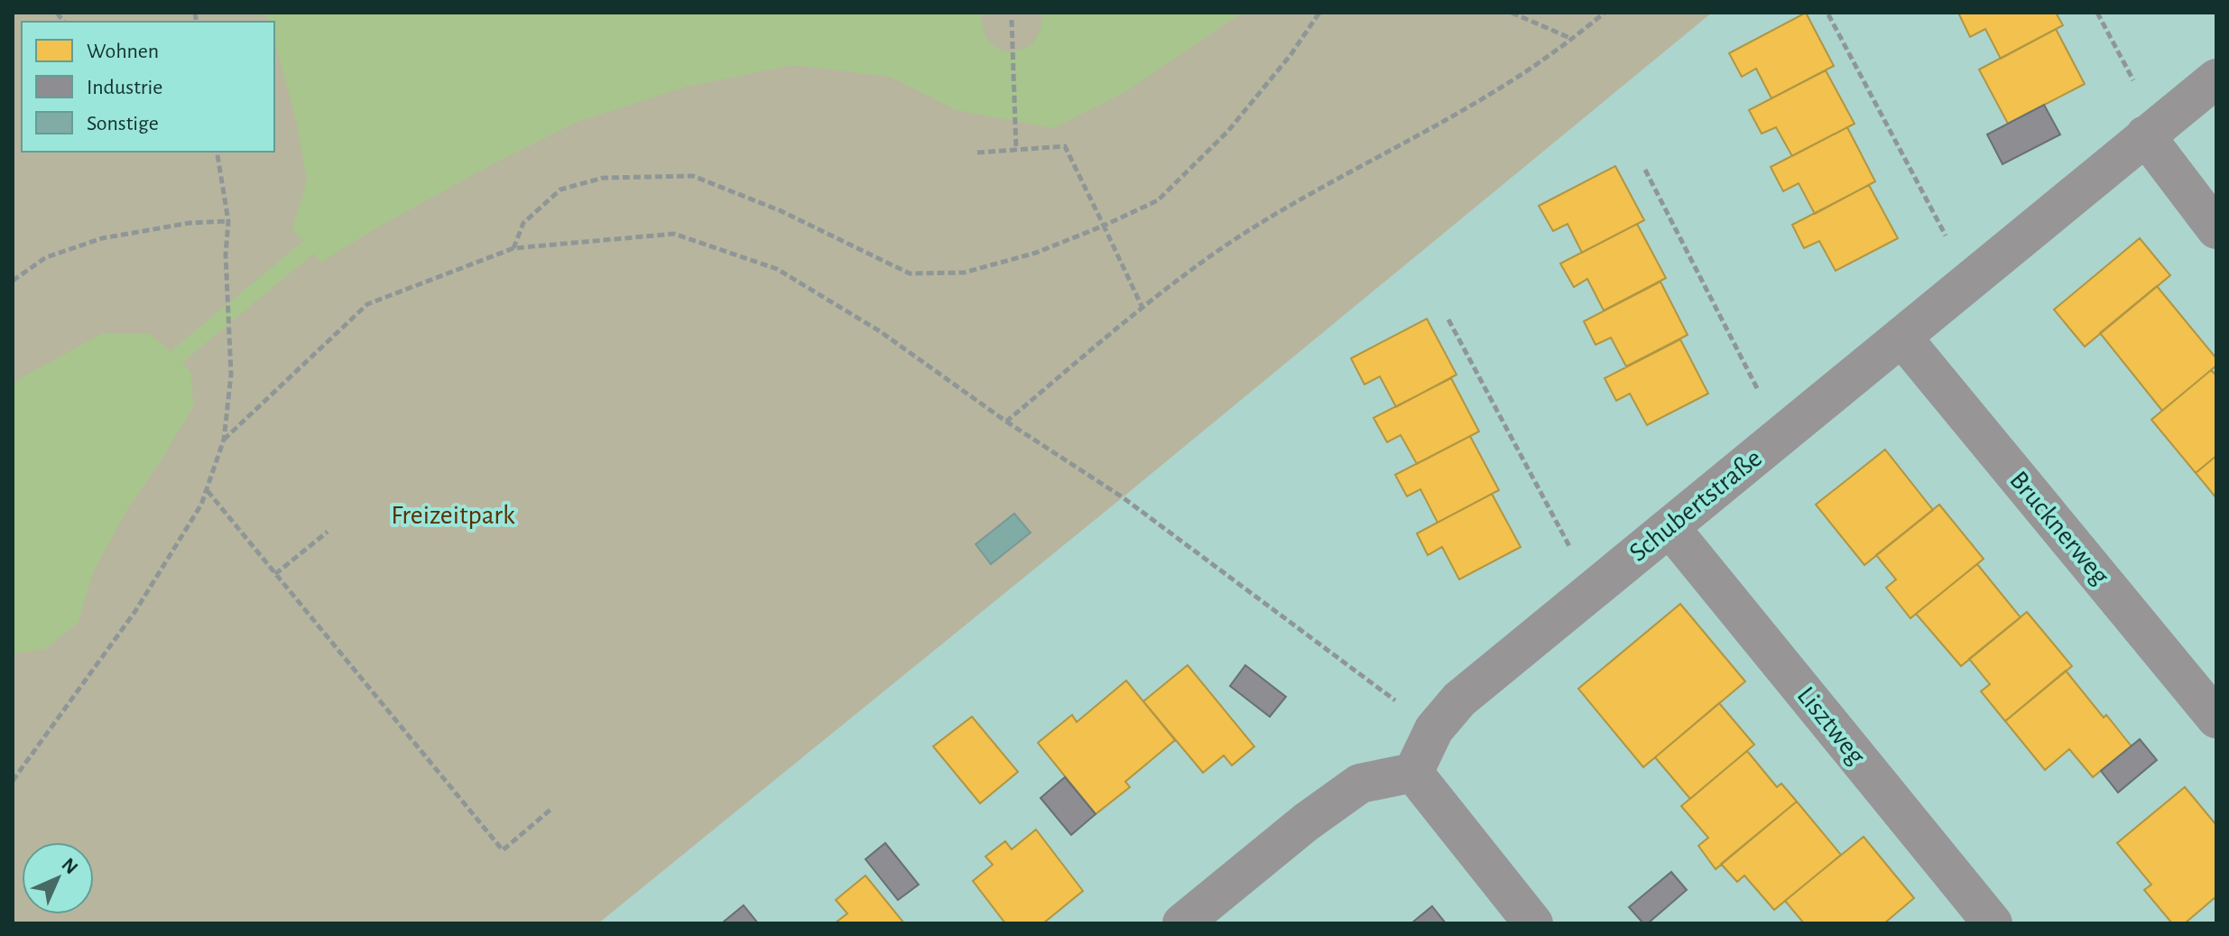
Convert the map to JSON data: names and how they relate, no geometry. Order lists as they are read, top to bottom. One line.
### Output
{"streets":{"street":["Schubertstraße","Brucknerweg","Lisztweg"]},"crossings":[["Schubertstraße","Brucknerweg"],["Schubertstraße","Lisztweg"]],"parks":["Freizeitpark"],"legend":["Wohnen","Industrie","Sonstige"],"north":"top right"}
